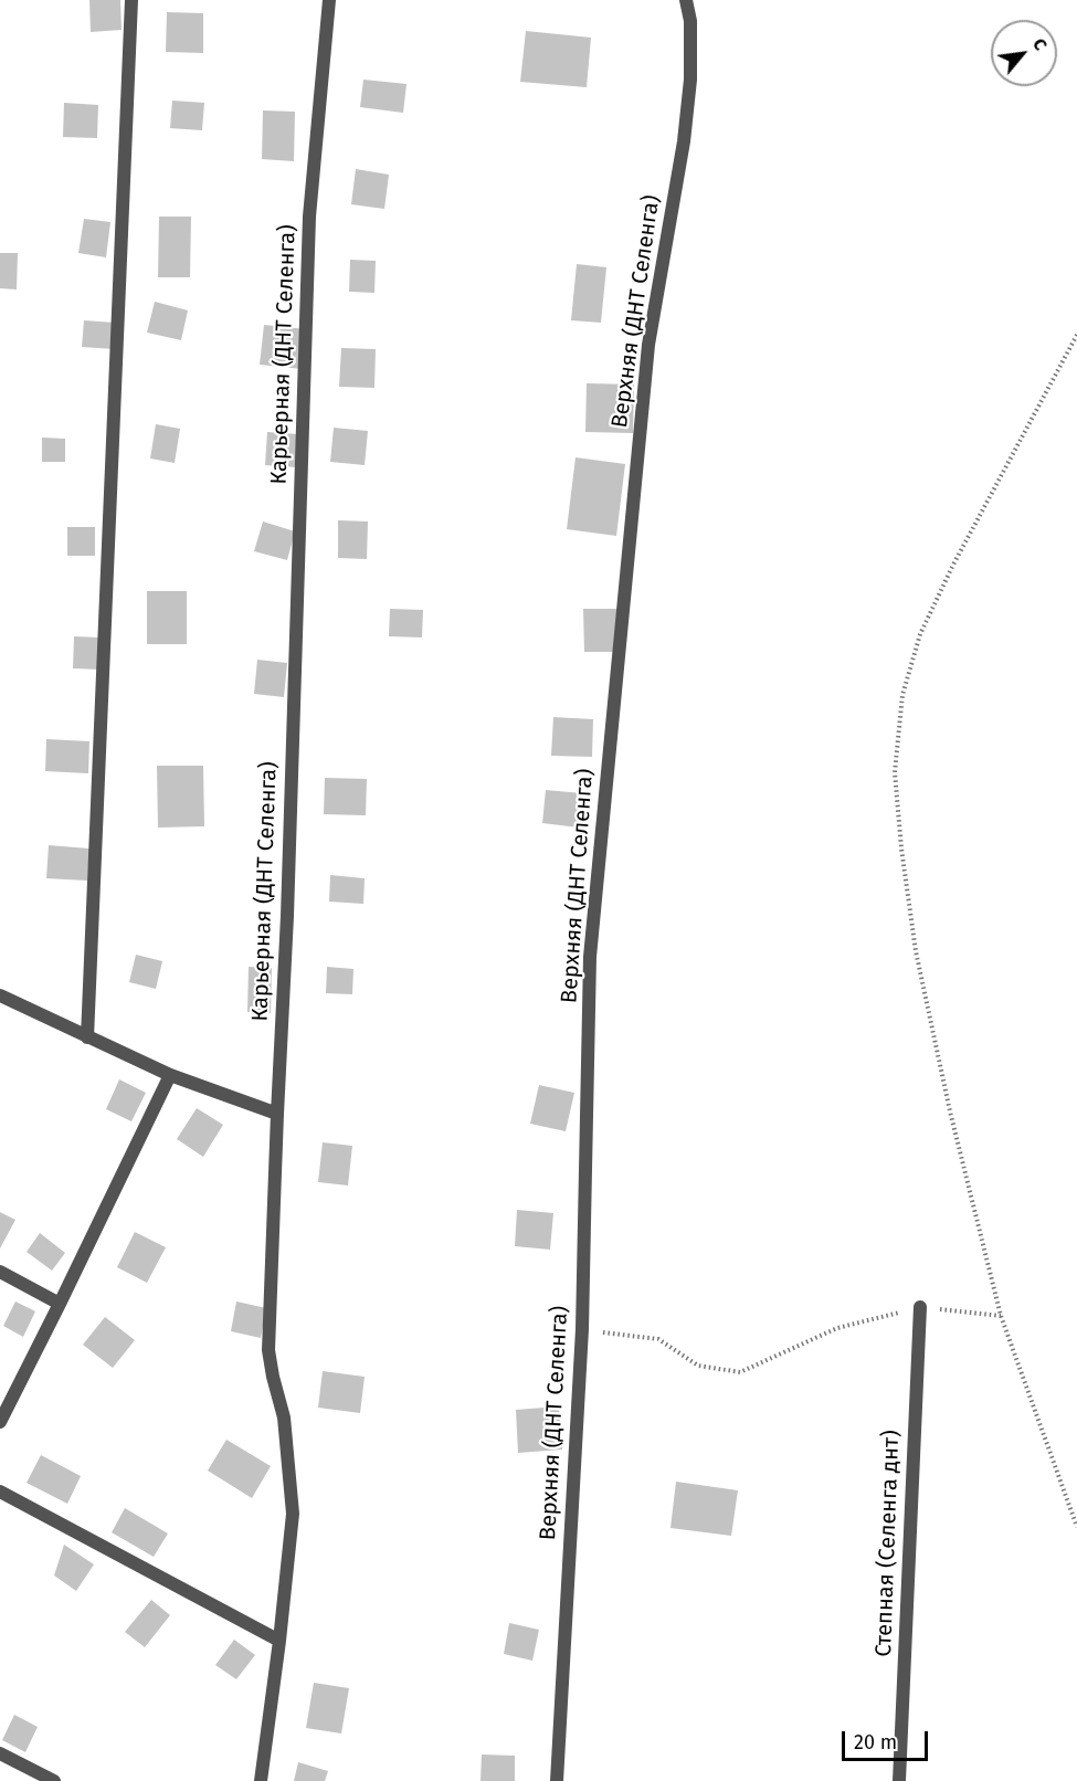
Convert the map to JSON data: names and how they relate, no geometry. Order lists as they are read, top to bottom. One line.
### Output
{"streets":{"street":["Верхняя (ДНТ Селенга)","Карьерная (ДНТ Селенга)","Степная (Селенга днт)"]},"scale_bar":"20 m","north":"top right"}
